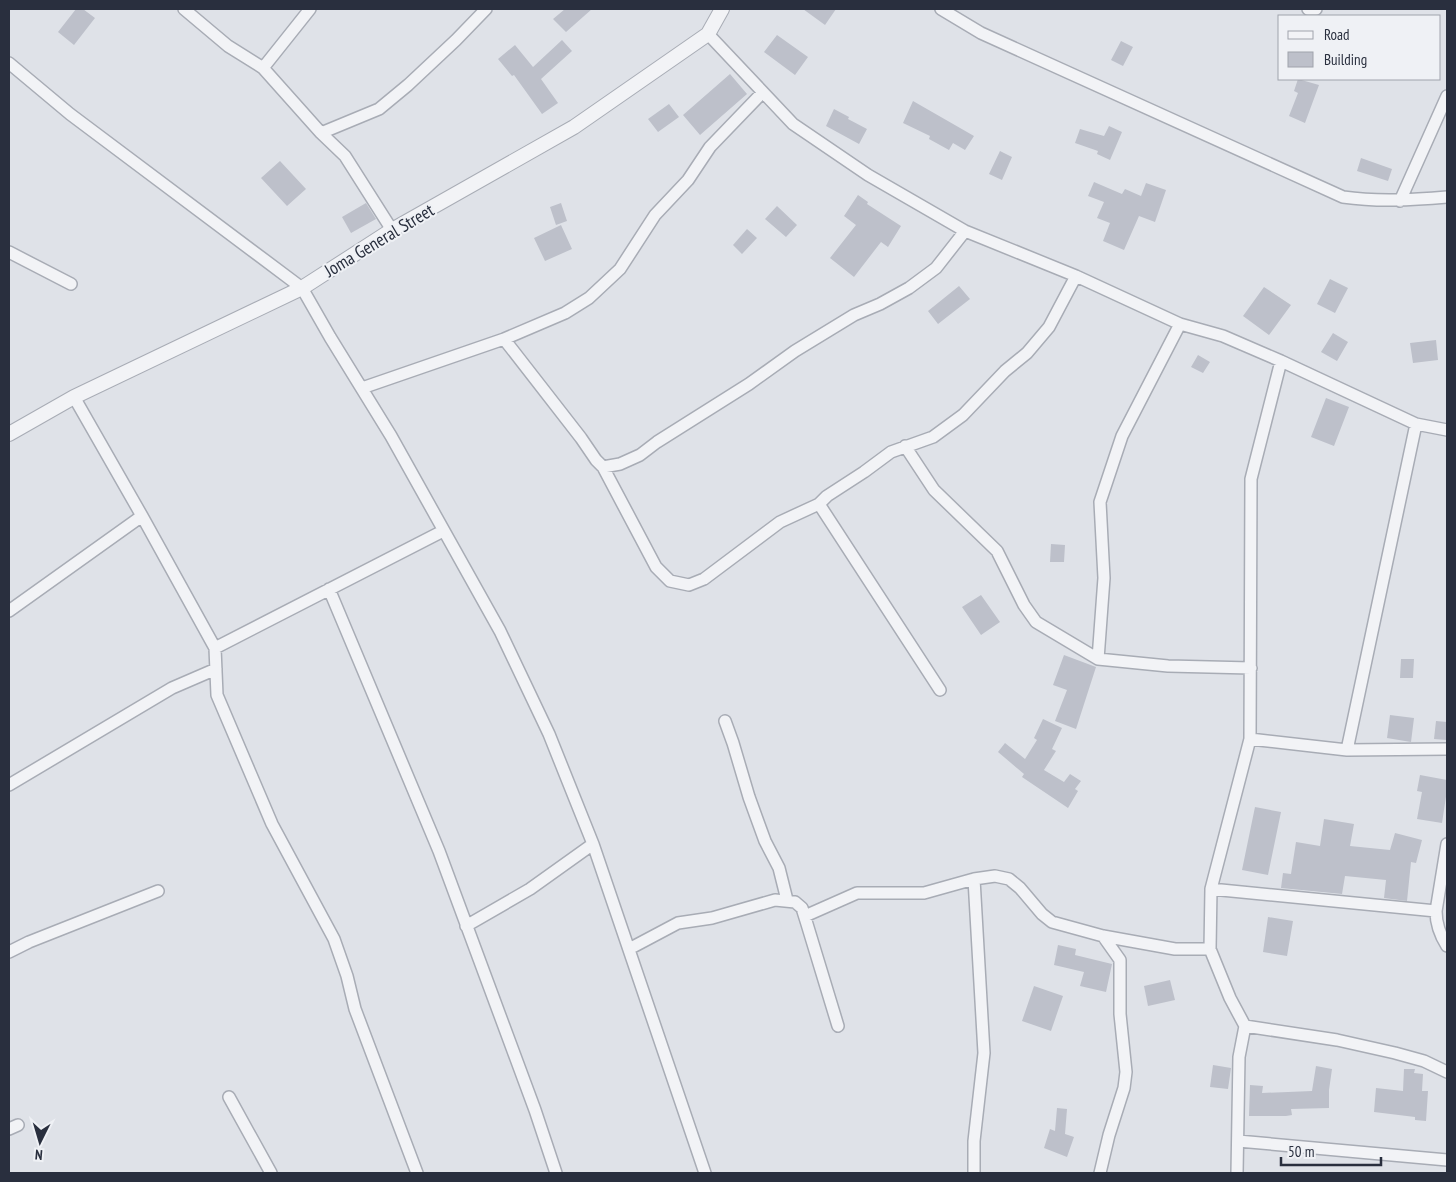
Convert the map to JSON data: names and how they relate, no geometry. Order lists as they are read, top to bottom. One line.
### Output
{"streets":{"street":["Joma General Street"]},"legend":["Road","Building"],"scale_bar":"50 m","north":"bottom"}
